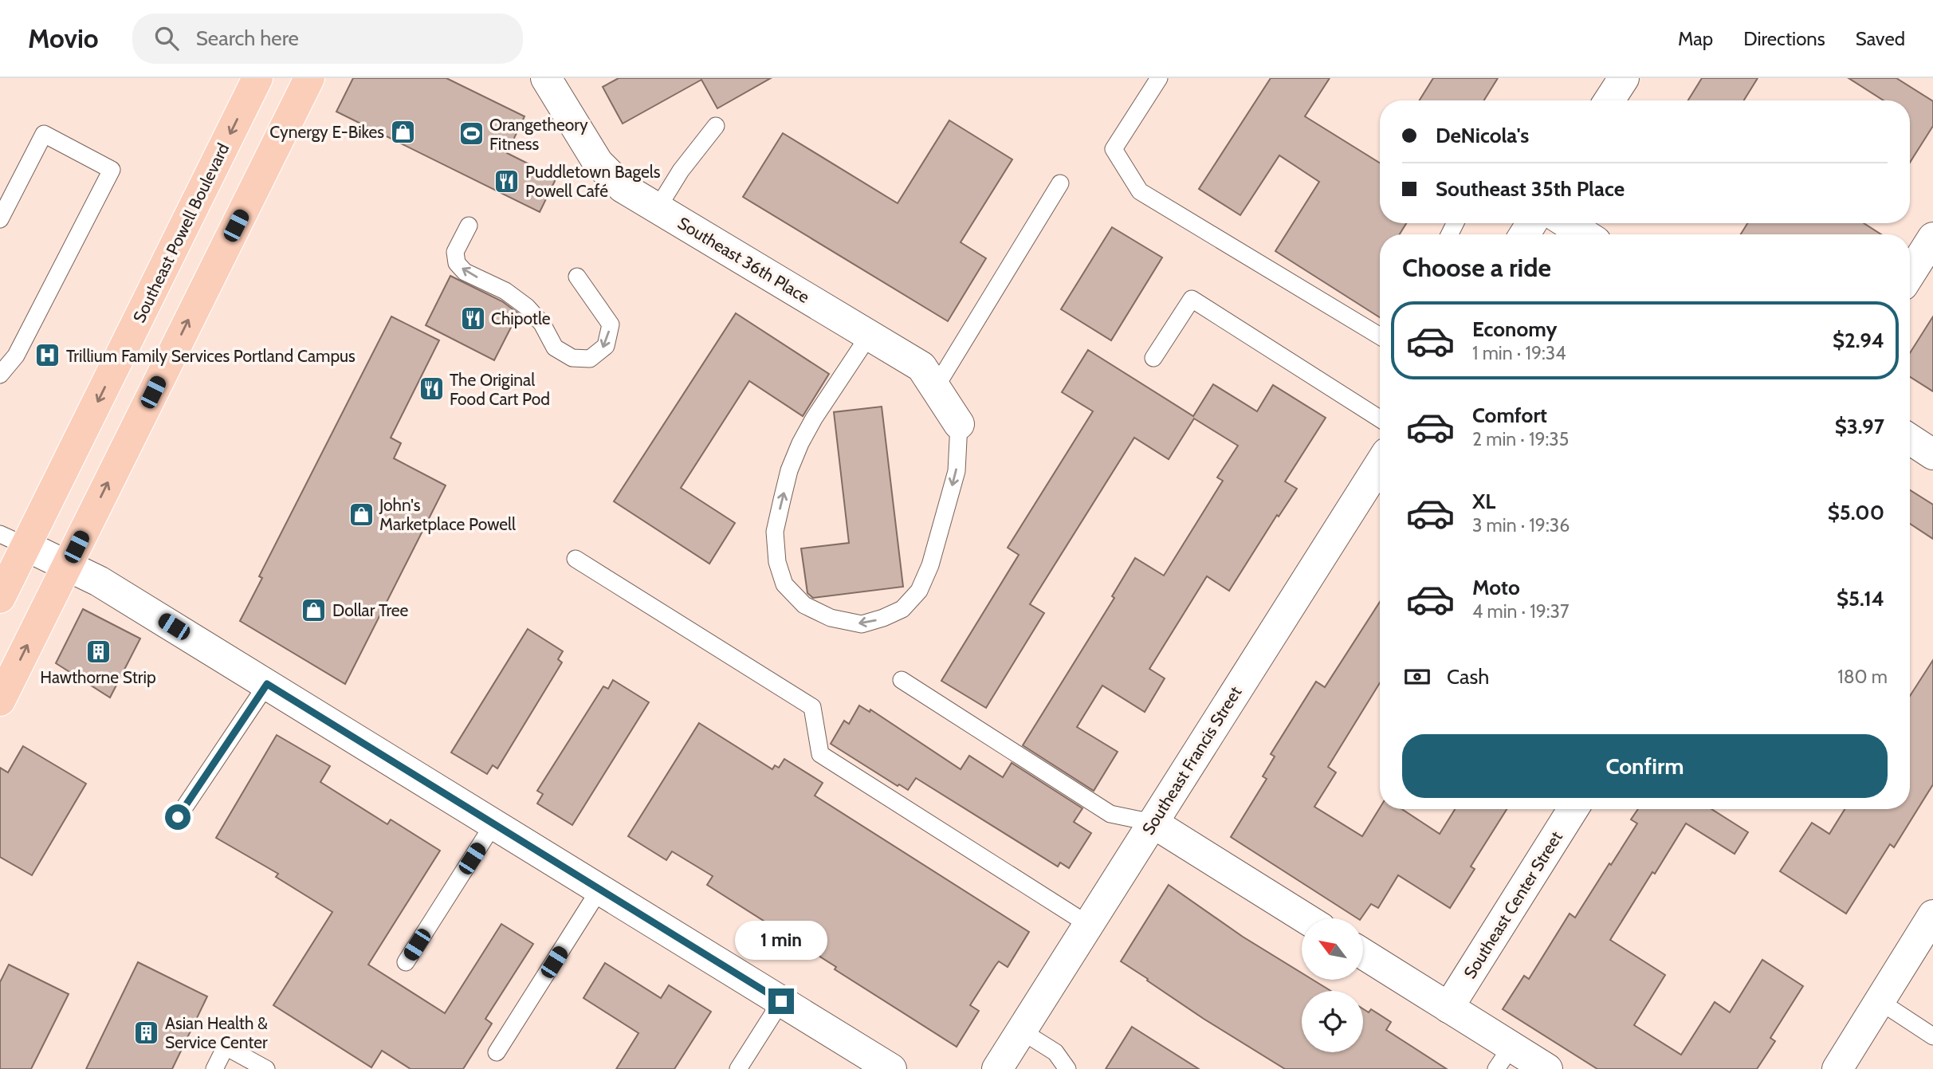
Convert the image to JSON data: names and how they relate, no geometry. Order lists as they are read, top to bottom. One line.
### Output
{"streets":{"main road":["Southeast Powell Boulevard"],"street":["Southeast 36th Place","Southeast Francis Street","Southeast Center Street"]},"places":{"shop":["Cynergy E-Bikes","John's Marketplace Powell","Dollar Tree"],"sports":["Orangetheory Fitness"],"restaurant":["Puddletown Bagels Powell Café","Chipotle","The Original Food Cart Pod"],"hospital":["Trillium Family Services Portland Campus"],"building":["Hawthorne Strip","Asian Health & Service Center"]},"north":"top left","page":{"header":"Movio","search":"Search here","nav":["Map","Directions","Saved"],"banner":["DeNicola's","Southeast 35th Place"],"heading":"Choose a ride","list":[{"name":"Economy","note":"1 min · 19:34","value":"$2.94"},{"name":"Comfort","note":"2 min · 19:35","value":"$3.97"},{"name":"XL","note":"3 min · 19:36","value":"$5.00"},{"name":"Moto","note":"4 min · 19:37","value":"$5.14"}],"pay":["Cash","180 m"],"buttons":"Confirm","bubble":"1 min"}}
